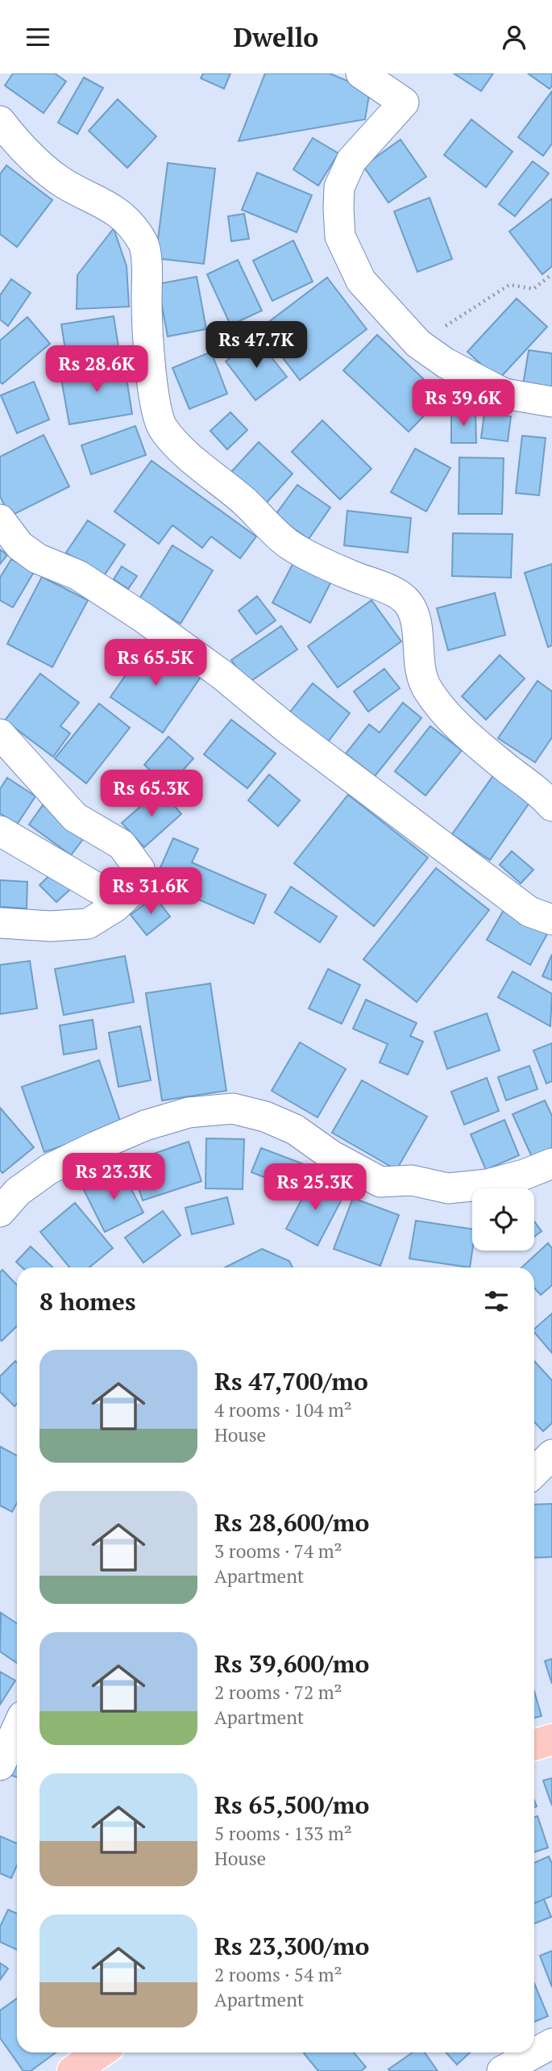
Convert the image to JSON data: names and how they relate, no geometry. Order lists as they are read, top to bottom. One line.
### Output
{"page":{"header":"Dwello","price":["Rs 47.7K","Rs 28.6K","Rs 39.6K","Rs 65.5K","Rs 65.3K","Rs 31.6K","Rs 23.3K","Rs 25.3K"],"heading":"8 homes","list":[{"name":"Rs 47,700/mo","note":"4 rooms · 104 m² · House"},{"name":"Rs 28,600/mo","note":"3 rooms · 74 m² · Apartment"},{"name":"Rs 39,600/mo","note":"2 rooms · 72 m² · Apartment"},{"name":"Rs 65,500/mo","note":"5 rooms · 133 m² · House"},{"name":"Rs 23,300/mo","note":"2 rooms · 54 m² · Apartment"}]}}
